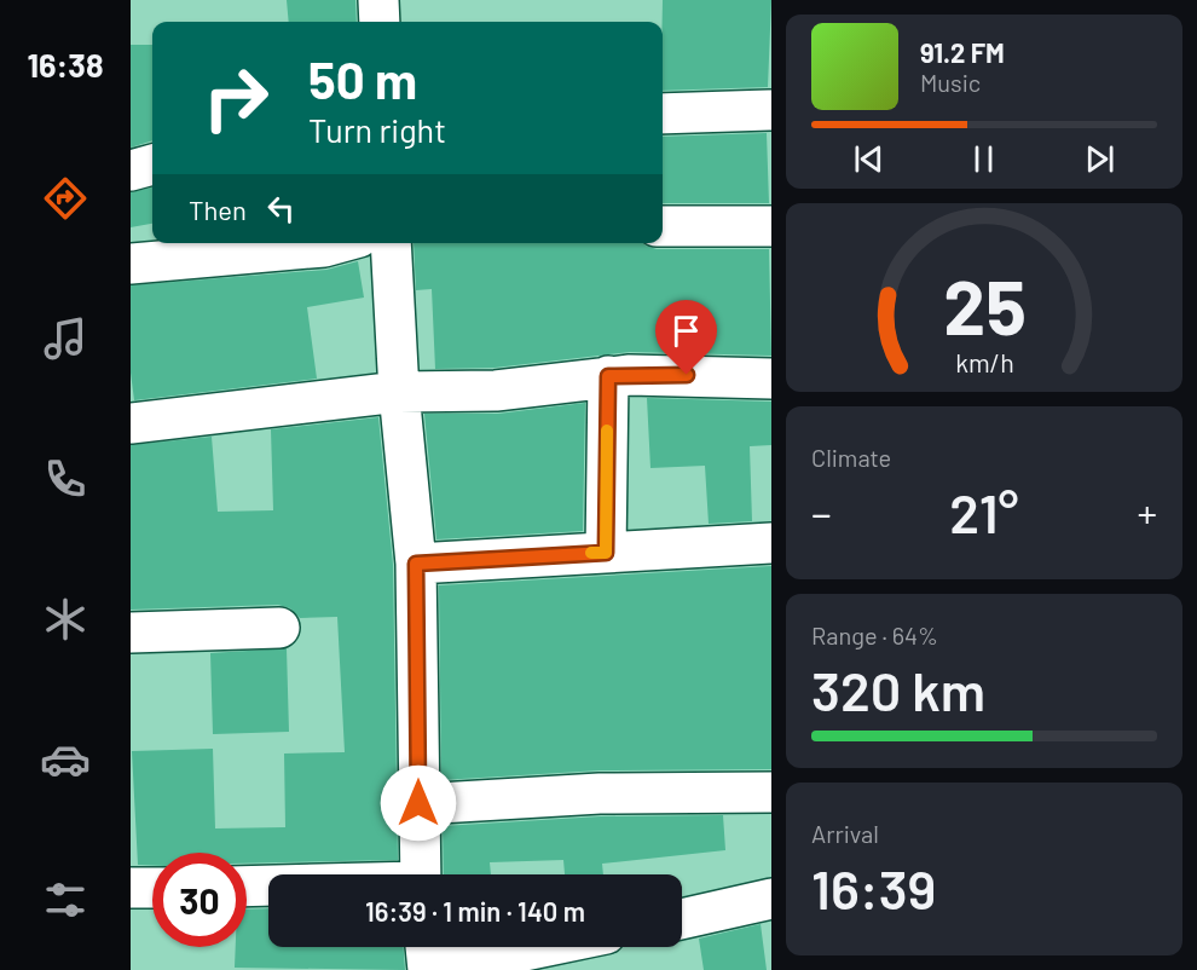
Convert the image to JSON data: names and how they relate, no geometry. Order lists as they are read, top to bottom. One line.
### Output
{"page":{"tabs":"16:38","turn":["50 m","Turn right"],"song":["91.2 FM","Music"],"then":"Then","tile":["Climate",["Range · 64%","320 km"],["Arrival","16:39"]],"heat":["−","21°","+"],"limit":"30","trip":"16:39 · 1 min · 140 m","gauge":["25","km/h"]}}
